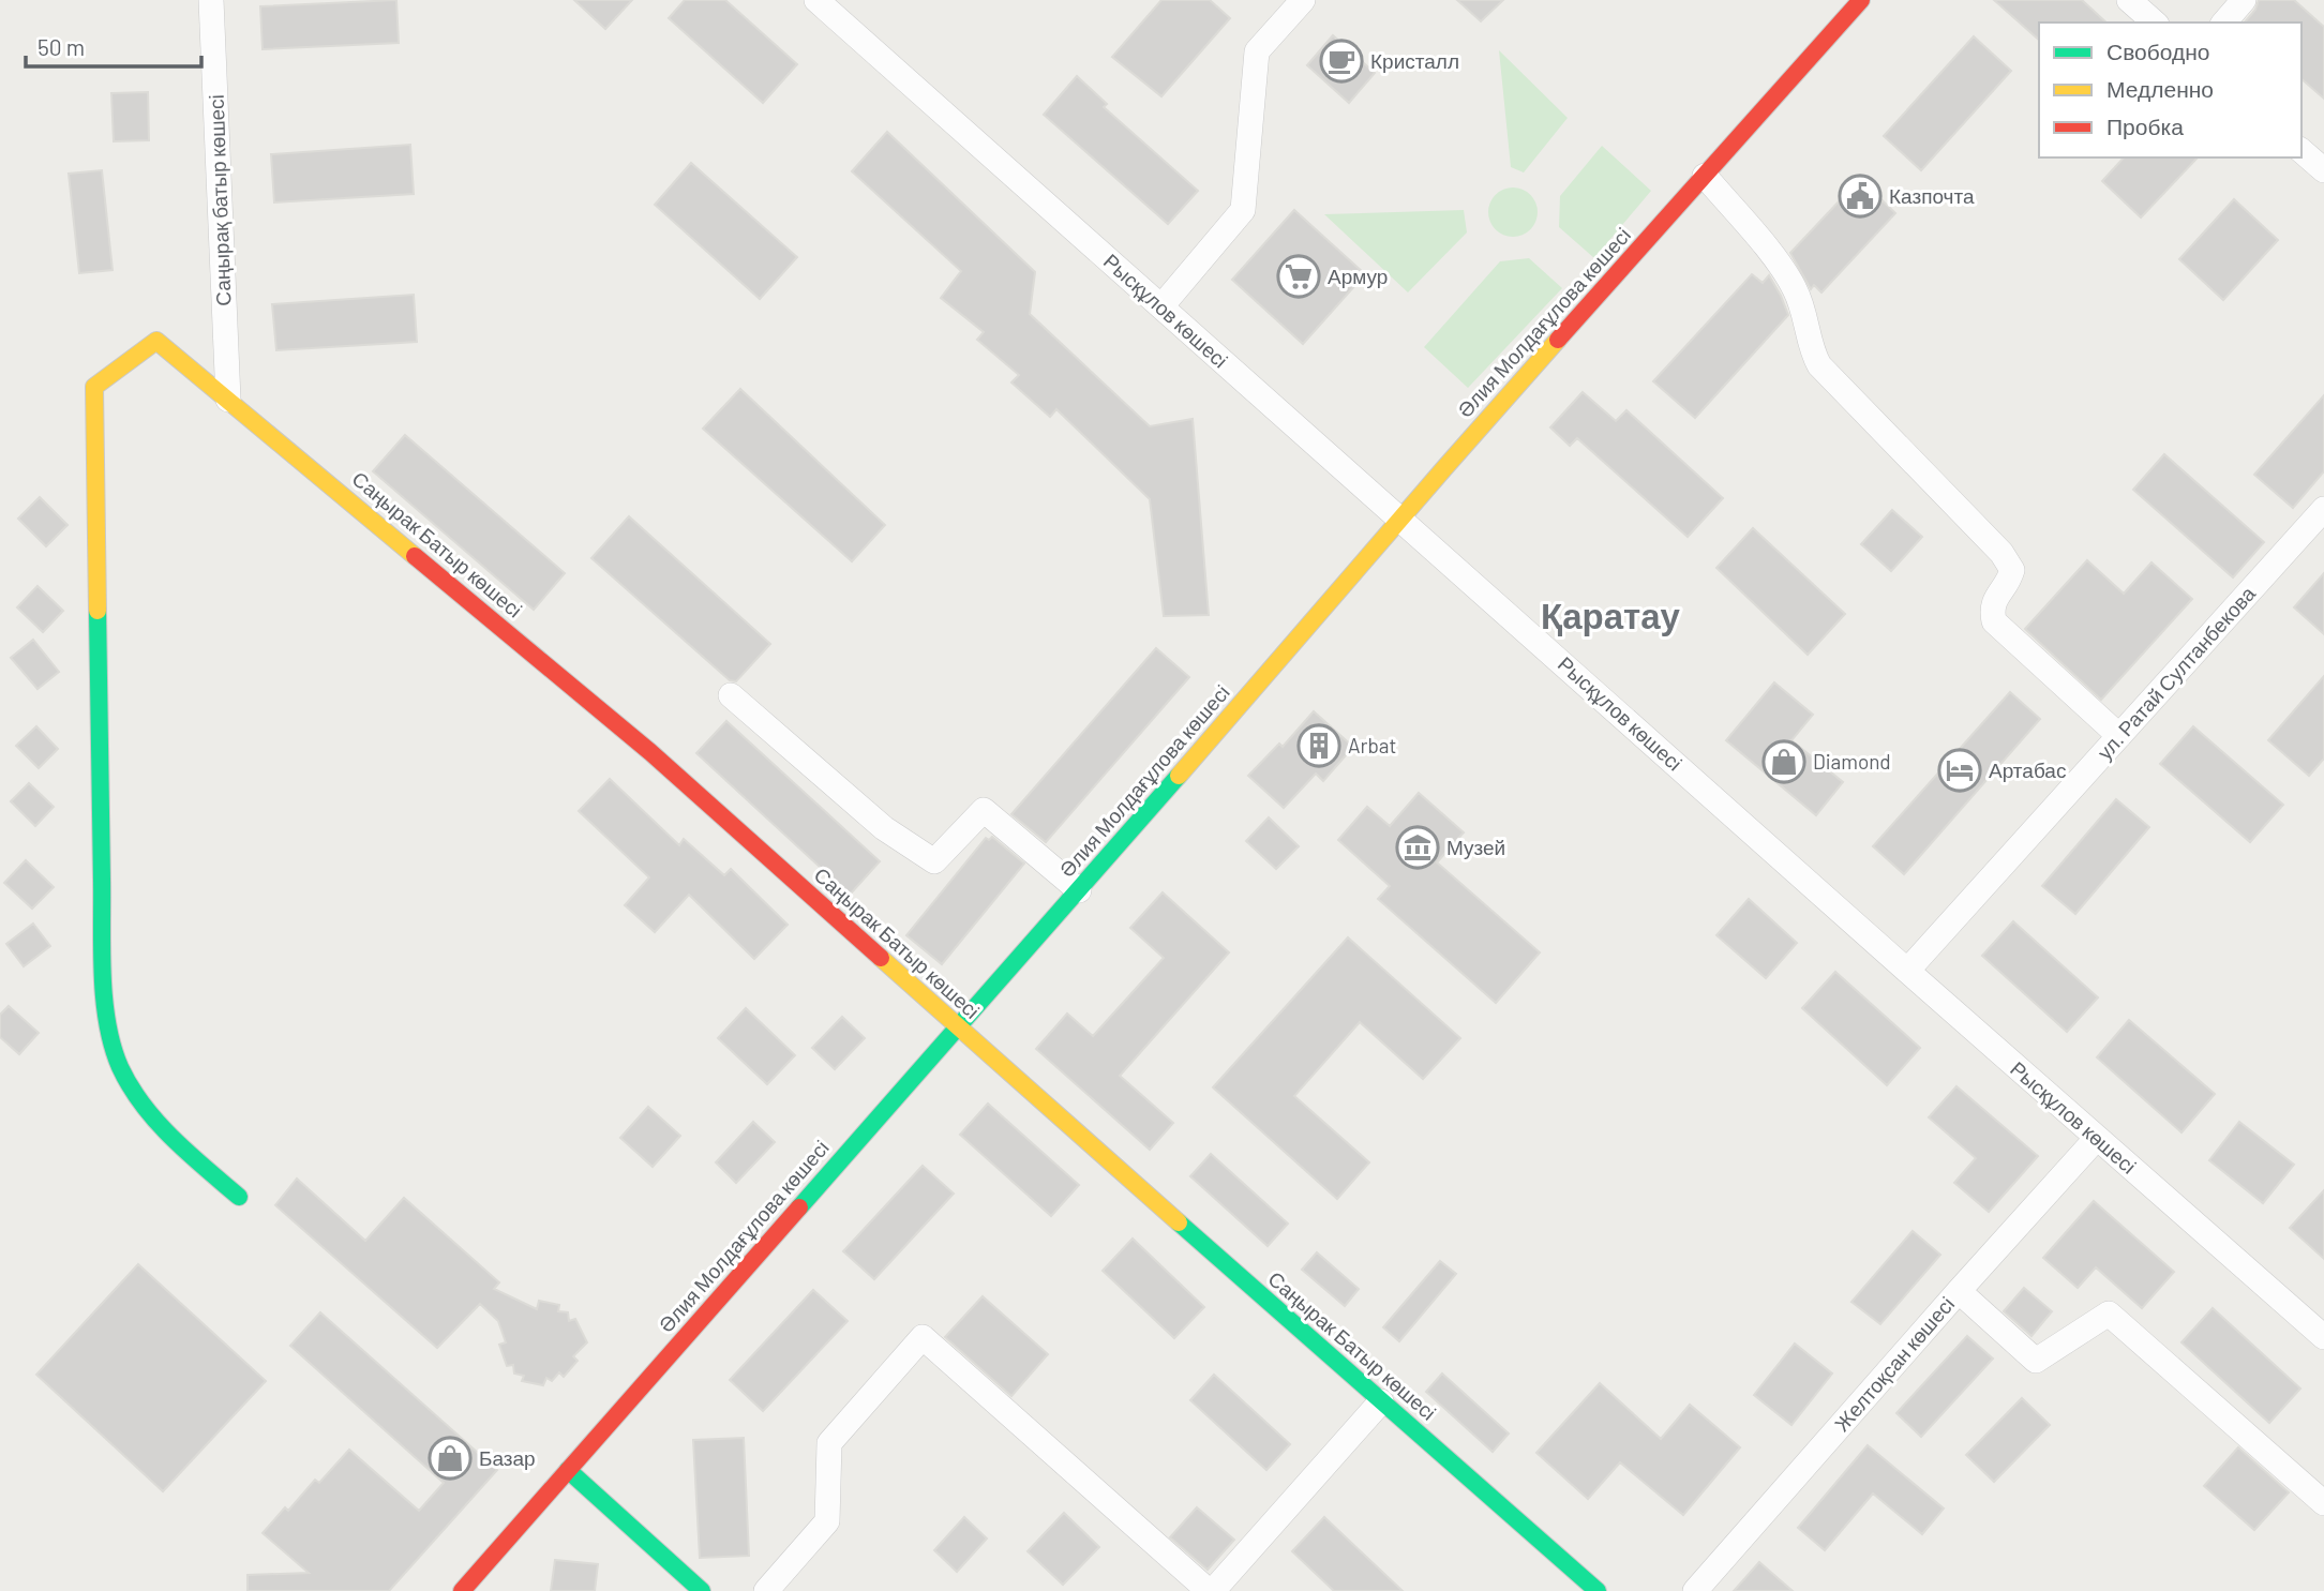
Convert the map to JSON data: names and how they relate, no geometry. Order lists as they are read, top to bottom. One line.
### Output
{"streets":{"street":["Саңырақ батыр көшесі","Рысқұлов көшесі","Әлия Молдағұлова көшесі","Саңырак Батыр көшесі","ул. Ратай Султанбекова","Желтоқсан көшесі"]},"crossings":[["Саңырақ батыр көшесі","Саңырак Батыр көшесі"],["Рысқұлов көшесі","Әлия Молдағұлова көшесі"],["Рысқұлов көшесі","ул. Ратай Султанбекова"],["Рысқұлов көшесі","Желтоқсан көшесі"],["Әлия Молдағұлова көшесі","Саңырак Батыр көшесі"]],"districts":["Қаратау"],"places":{"cafe":["Кристалл"],"public building":["Казпочта"],"supermarket":["Армур"],"building":["Arbat"],"shop":["Diamond","Базар"],"hotel":["Артабас"],"museum":["Музей"]},"legend":["Свободно","Медленно","Пробка"],"scale_bar":"50 m"}
